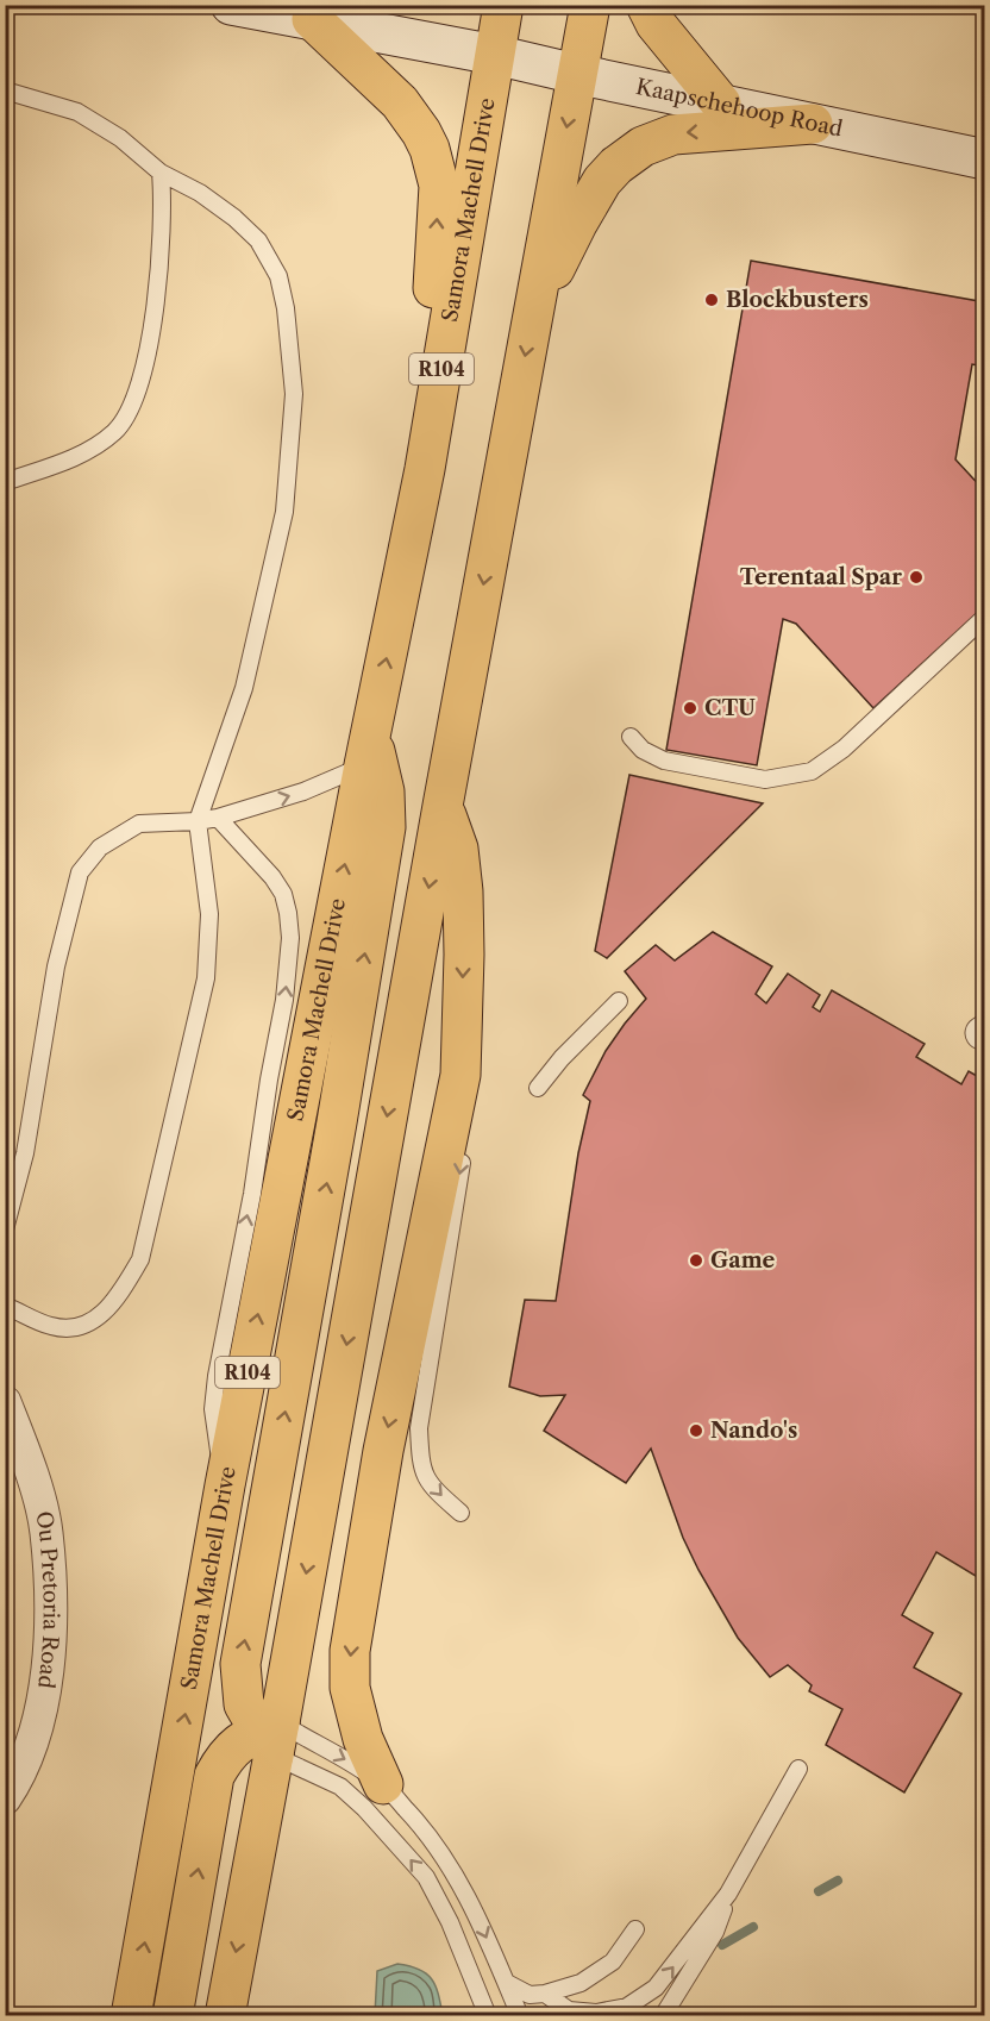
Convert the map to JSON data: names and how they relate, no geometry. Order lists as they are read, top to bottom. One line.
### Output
{"streets":{"main road":["Kaapschehoop Road","Samora Machell Drive","R104"],"street":["Ou Pretoria Road"]},"crossings":[["Kaapschehoop Road","Samora Machell Drive"]],"places":["Blockbusters","Terentaal Spar","CTU","Game","Nando's"]}
